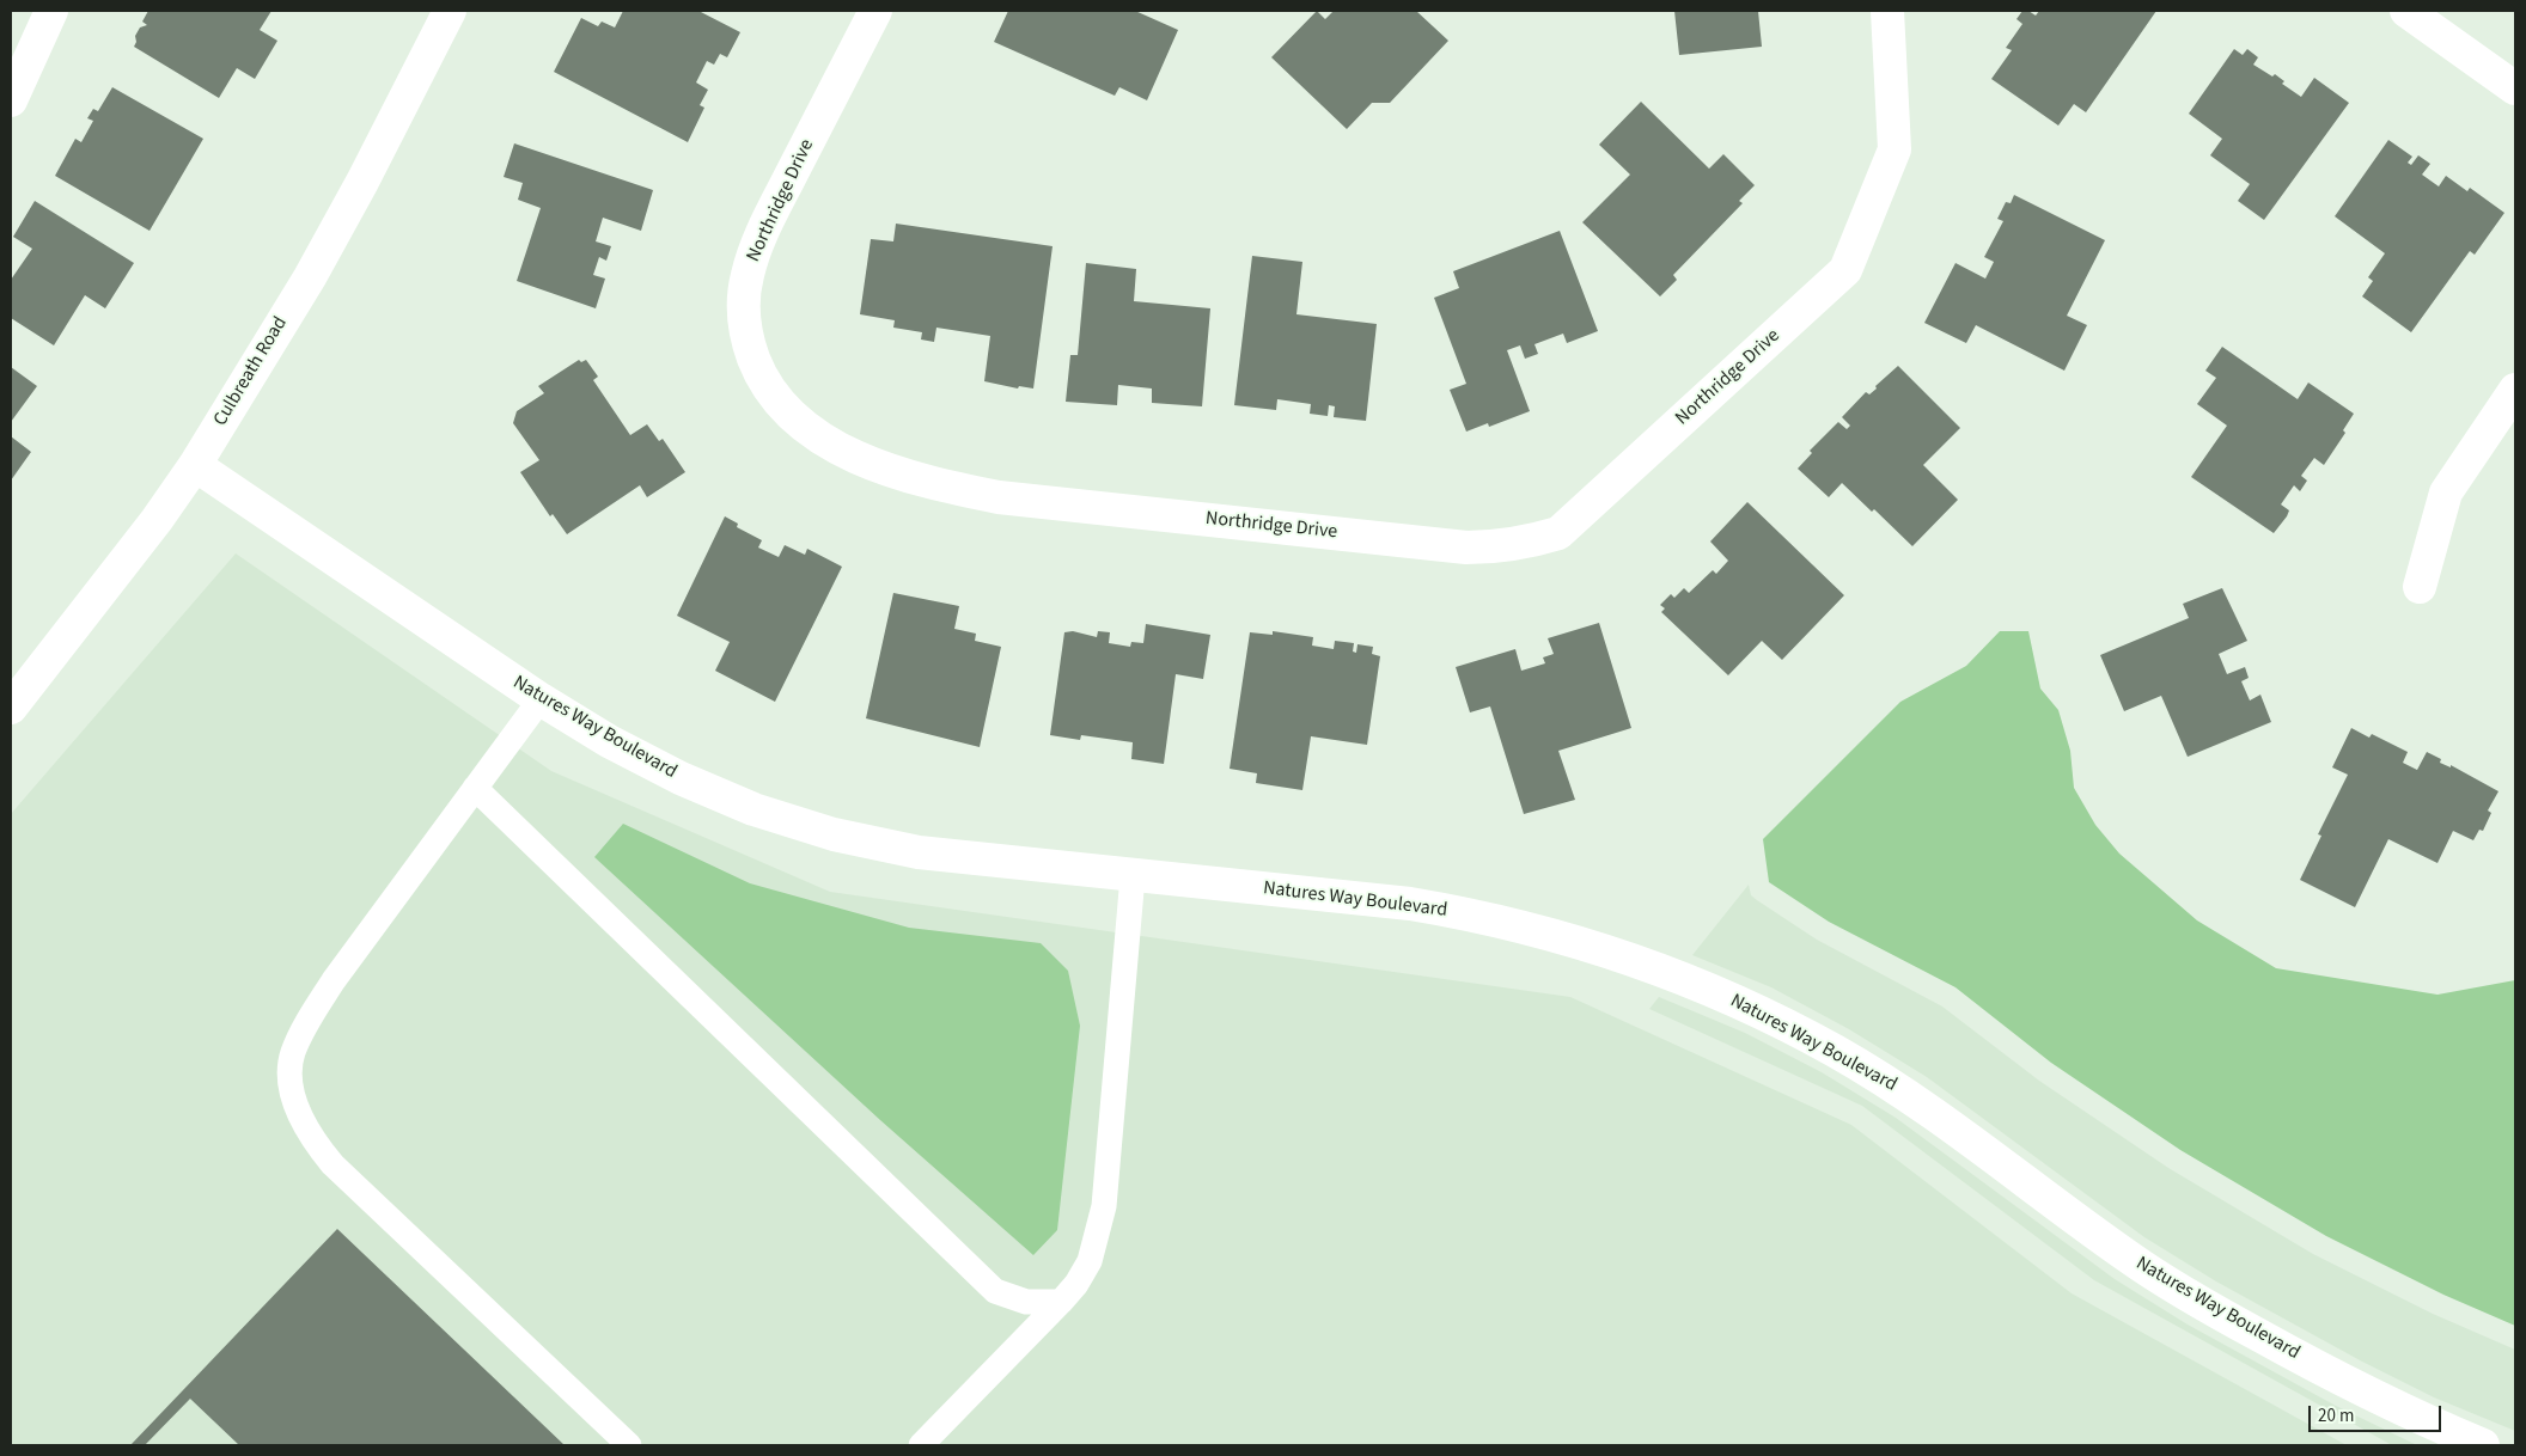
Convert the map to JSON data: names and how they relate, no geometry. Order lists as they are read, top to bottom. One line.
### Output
{"streets":{"street":["Northridge Drive","Culbreath Road","Natures Way Boulevard"]},"crossings":[["Culbreath Road","Natures Way Boulevard"]],"scale_bar":"20 m"}
